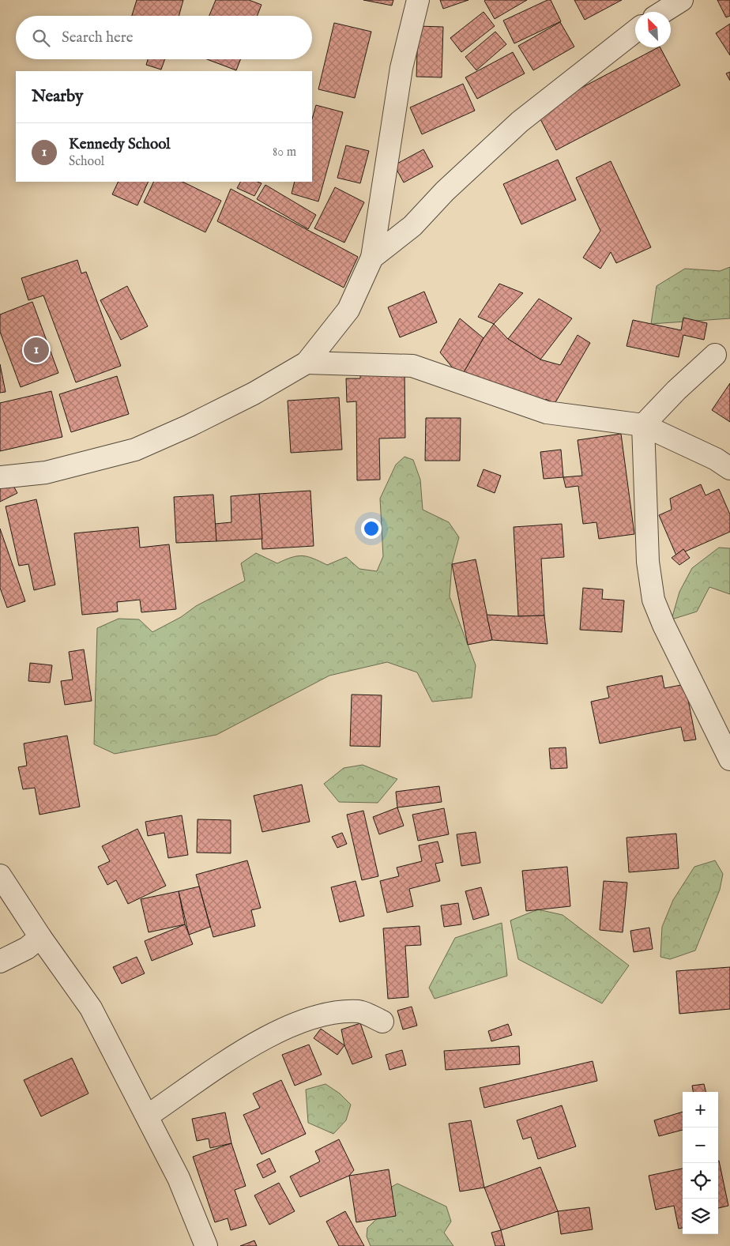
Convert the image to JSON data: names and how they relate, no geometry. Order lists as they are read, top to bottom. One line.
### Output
{"north":"top left","page":{"search":"Search here","heading":"Nearby","list":[{"mark":"1","name":"Kennedy School","note":"School","value":"80 m"}],"pins":"1","map_buttons":["+","−"]}}
